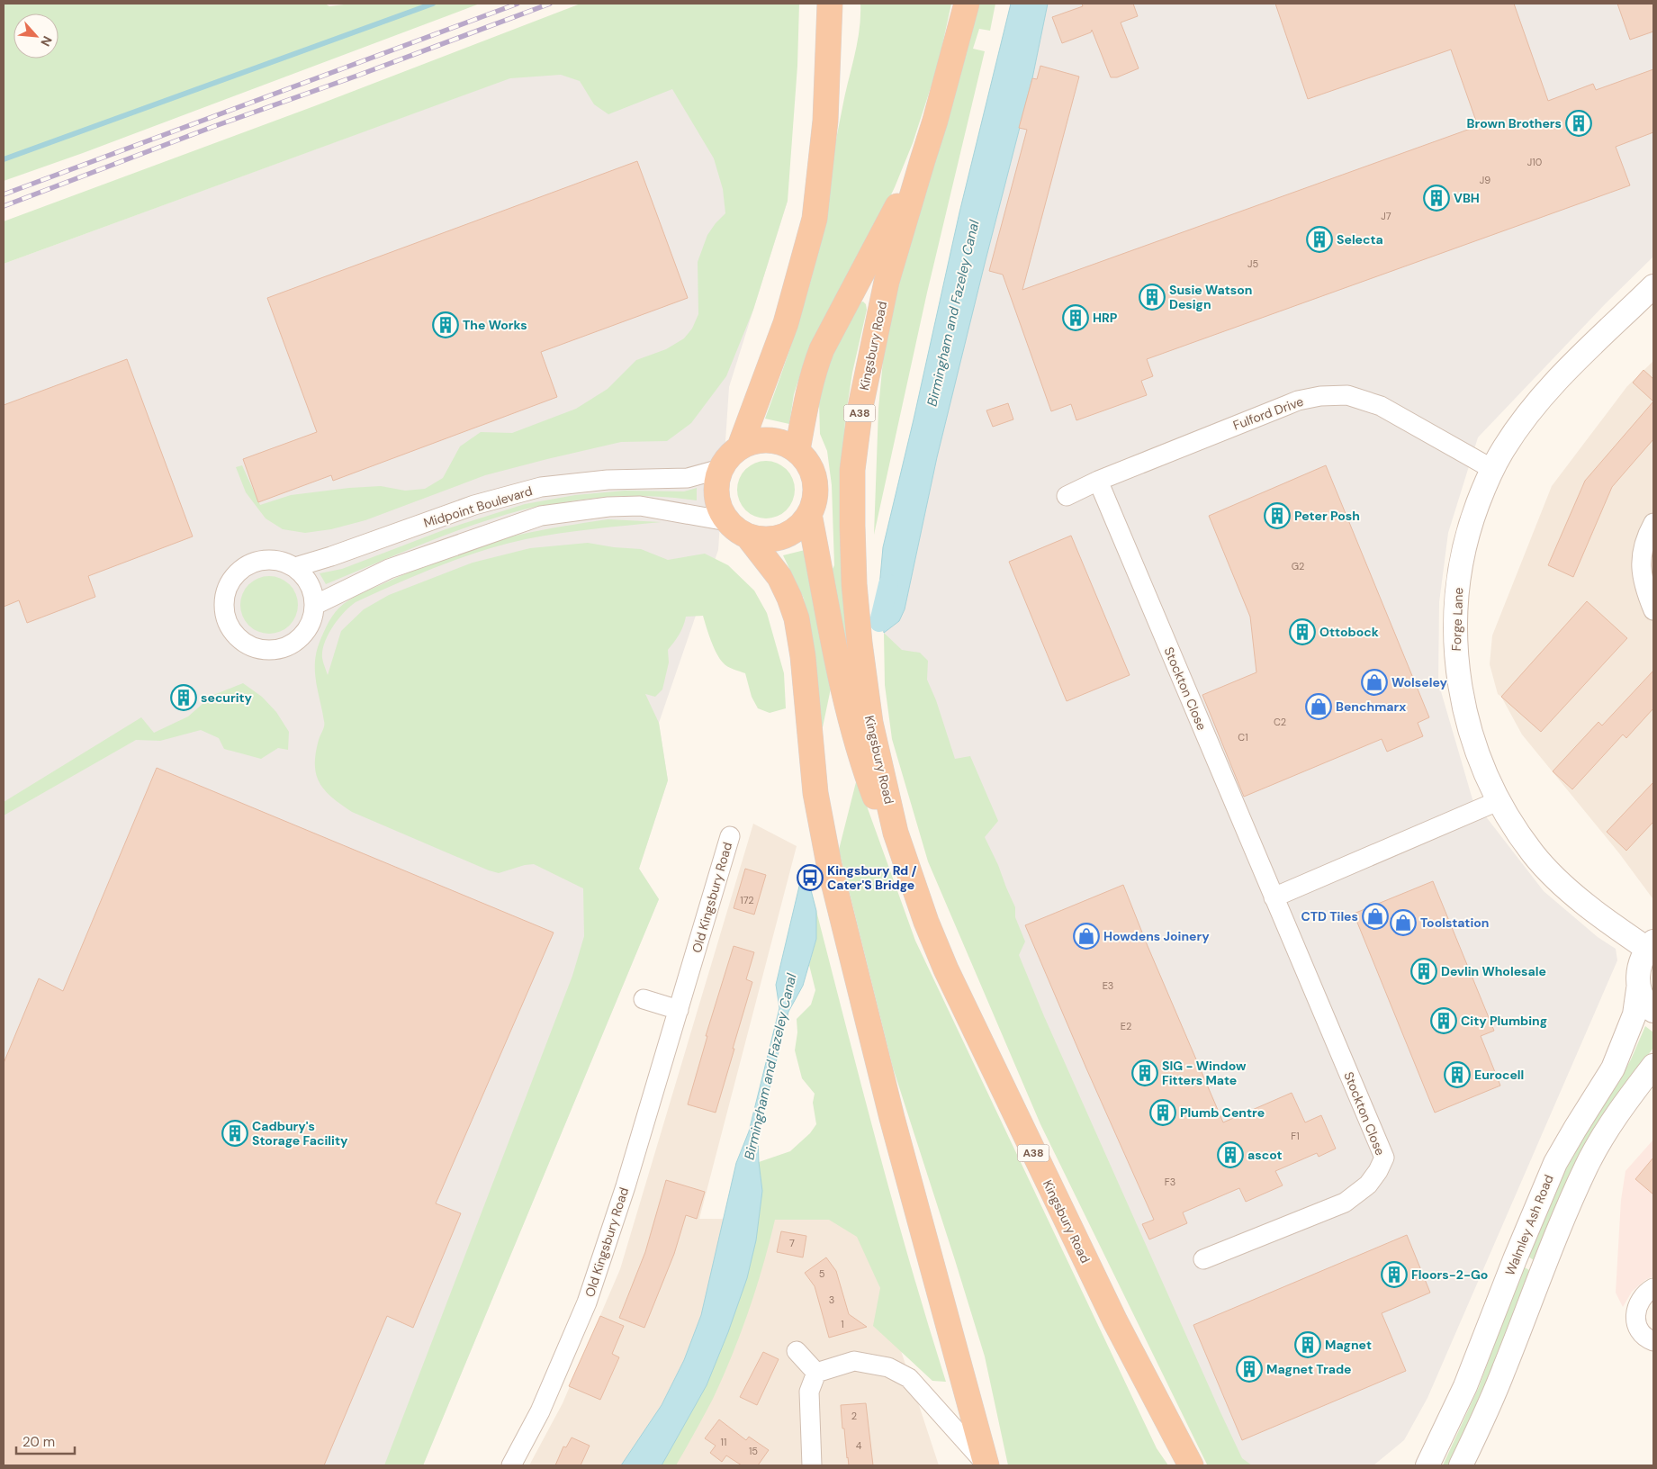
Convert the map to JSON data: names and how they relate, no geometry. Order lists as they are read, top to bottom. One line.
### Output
{"streets":{"highway":["Kingsbury Road","A38"],"street":["Fulford Drive","Midpoint Boulevard","Forge Lane","Stockton Close","Old Kingsbury Road","Walmley Ash Road"]},"crossings":[["Kingsbury Road","A38"],["A38","Midpoint Boulevard"],["Fulford Drive","Forge Lane"],["Fulford Drive","Stockton Close"],["Forge Lane","Walmley Ash Road"]],"water":["Birmingham and Fazeley Canal"],"places":{"building":["Brown Brothers","VBH","Selecta","Susie Watson Design","HRP","The Works","Peter Posh","Ottobock","security","Devlin Wholesale","City Plumbing","SIG - Window Fitters Mate","Eurocell","Plumb Centre","Cadbury's Storage Facility","ascot","Floors-2-Go","Magnet","Magnet Trade"],"shop":["Wolseley","Benchmarx","CTD Tiles","Toolstation","Howdens Joinery"],"bus stop":["Kingsbury Rd / Cater'S Bridge"]},"house_numbers":["J10","J9","J7","J5","G2","C2","C1","172","E3","E2","F1","F3","7","5","3","1","2","11","4","15"],"scale_bar":"20 m","north":"bottom right"}
